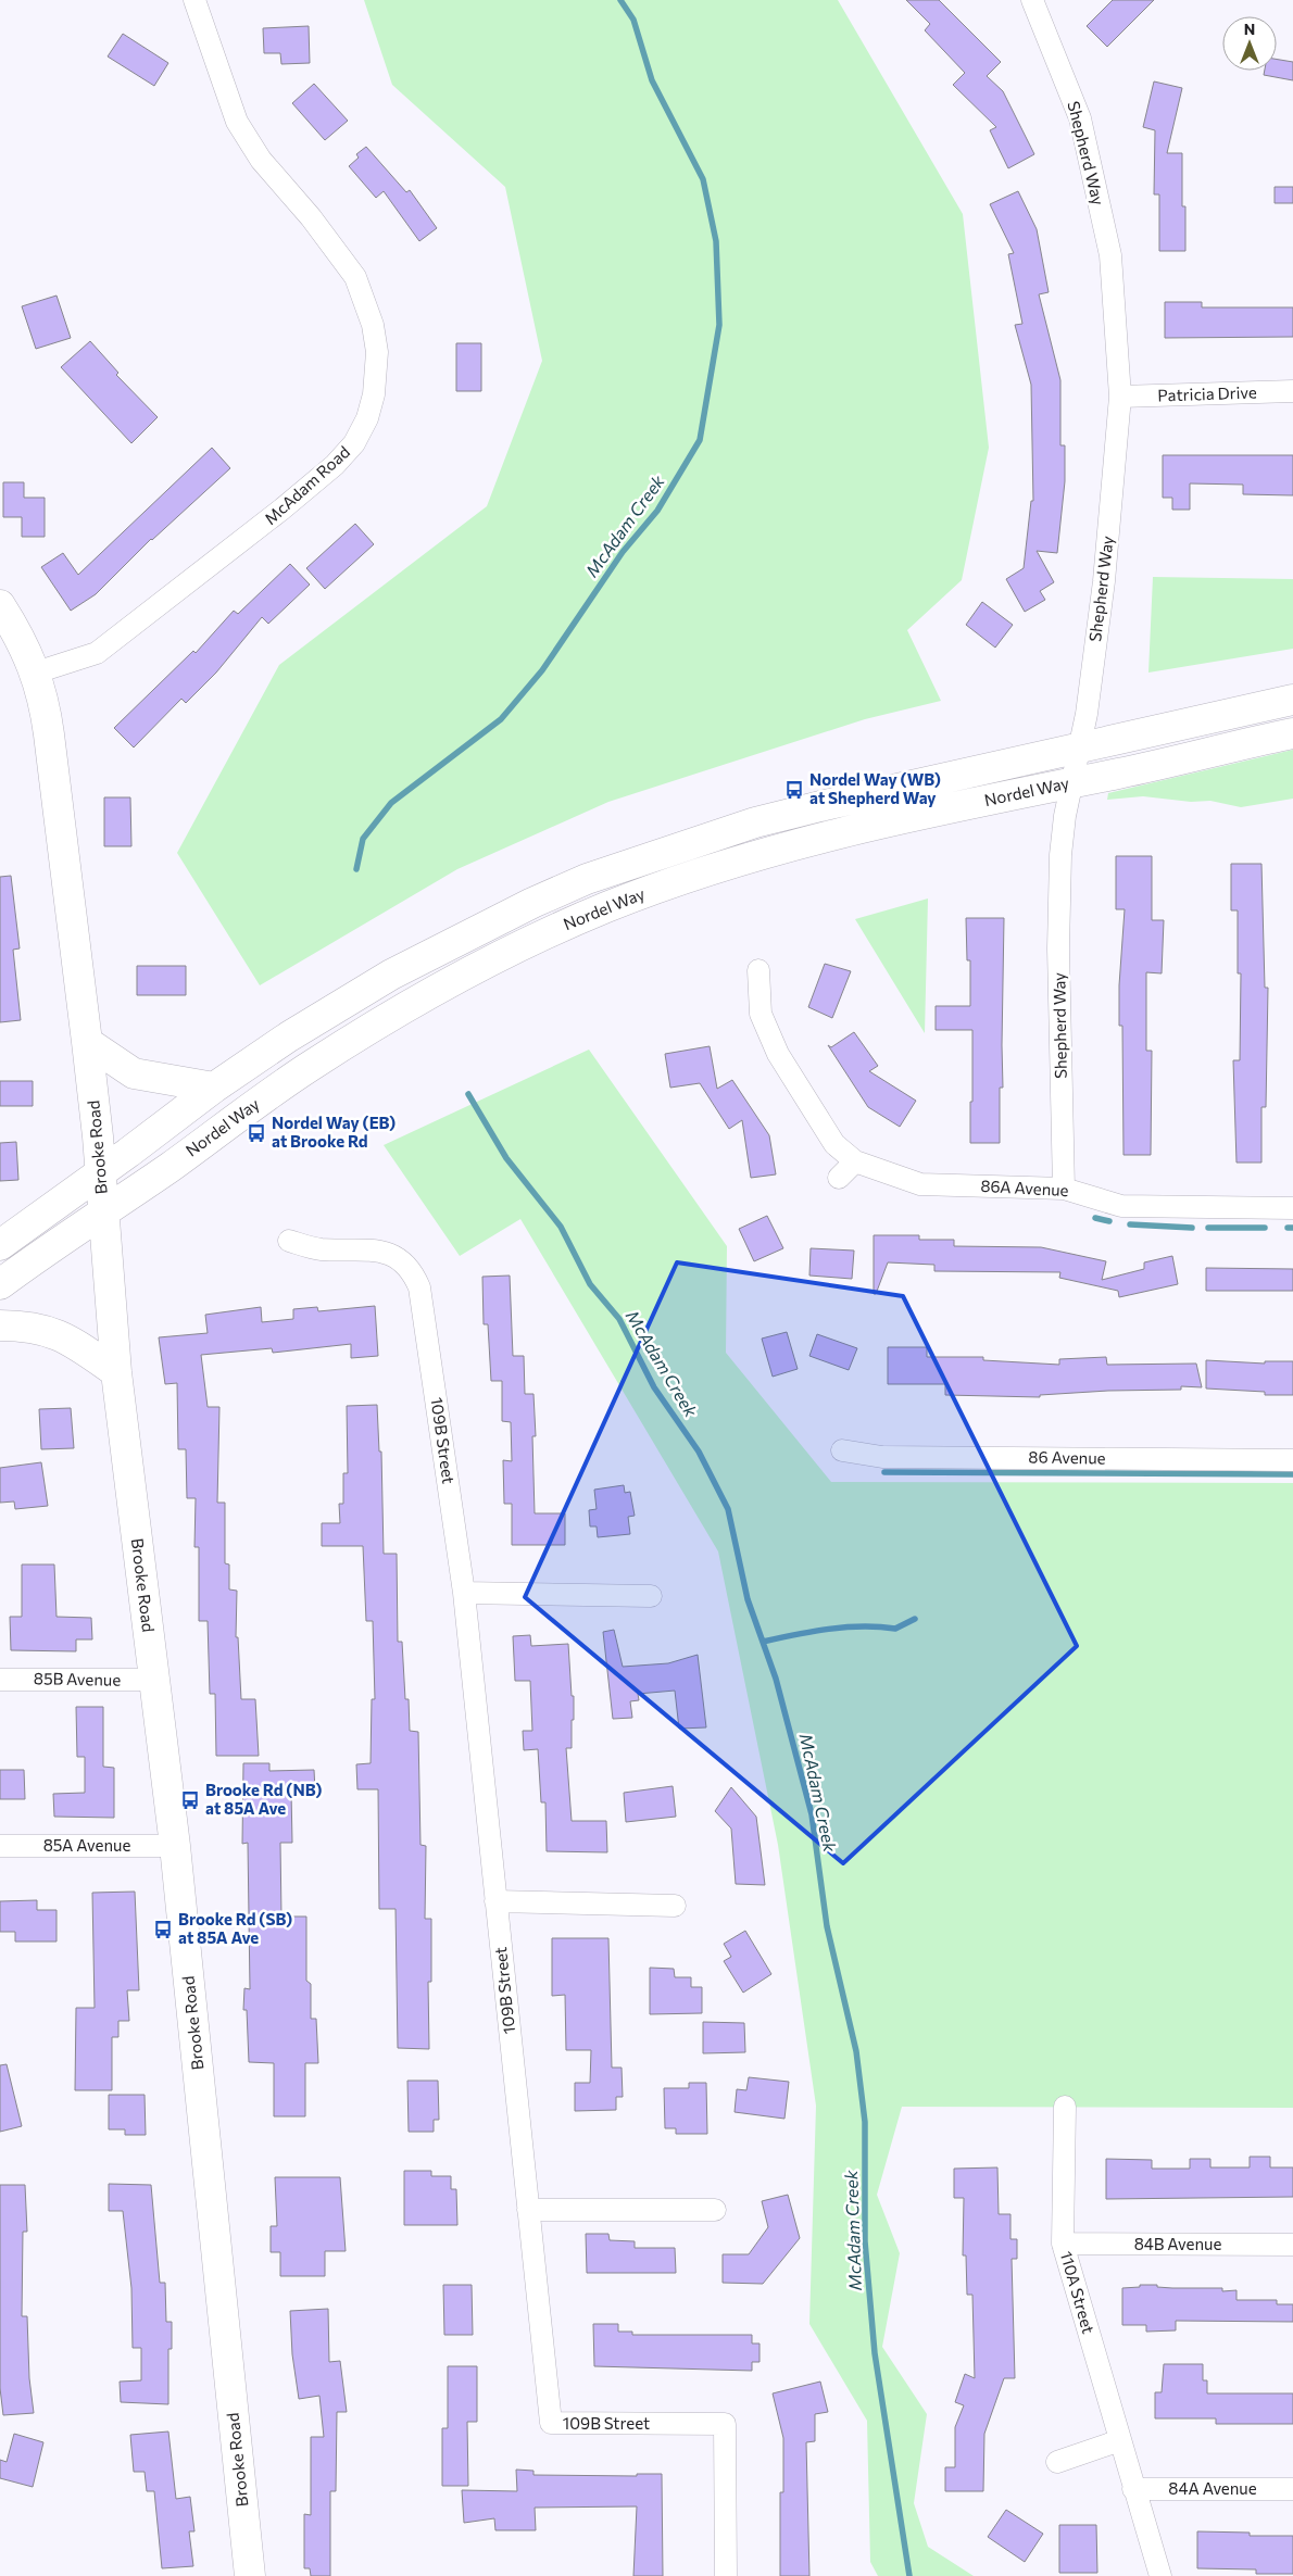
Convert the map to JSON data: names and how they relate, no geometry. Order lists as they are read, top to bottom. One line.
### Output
{"streets":{"main road":["Nordel Way","Brooke Road"],"street":["Shepherd Way","Patricia Drive","McAdam Road","86A Avenue","109B Street","86 Avenue","85B Avenue","85A Avenue","84B Avenue","110A Street","84A Avenue"]},"crossings":[["Shepherd Way","Patricia Drive"],["Shepherd Way","Nordel Way"],["Shepherd Way","86A Avenue"],["McAdam Road","Brooke Road"],["Nordel Way","Brooke Road"],["Brooke Road","85B Avenue"],["Brooke Road","85A Avenue"],["84B Avenue","110A Street"],["110A Street","84A Avenue"]],"water":["McAdam Creek"],"places":{"bus stop":["Nordel Way (WB) at Shepherd Way","Nordel Way (EB) at Brooke Rd","Brooke Rd (NB) at 85A Ave","Brooke Rd (SB) at 85A Ave"]},"north":"top"}
